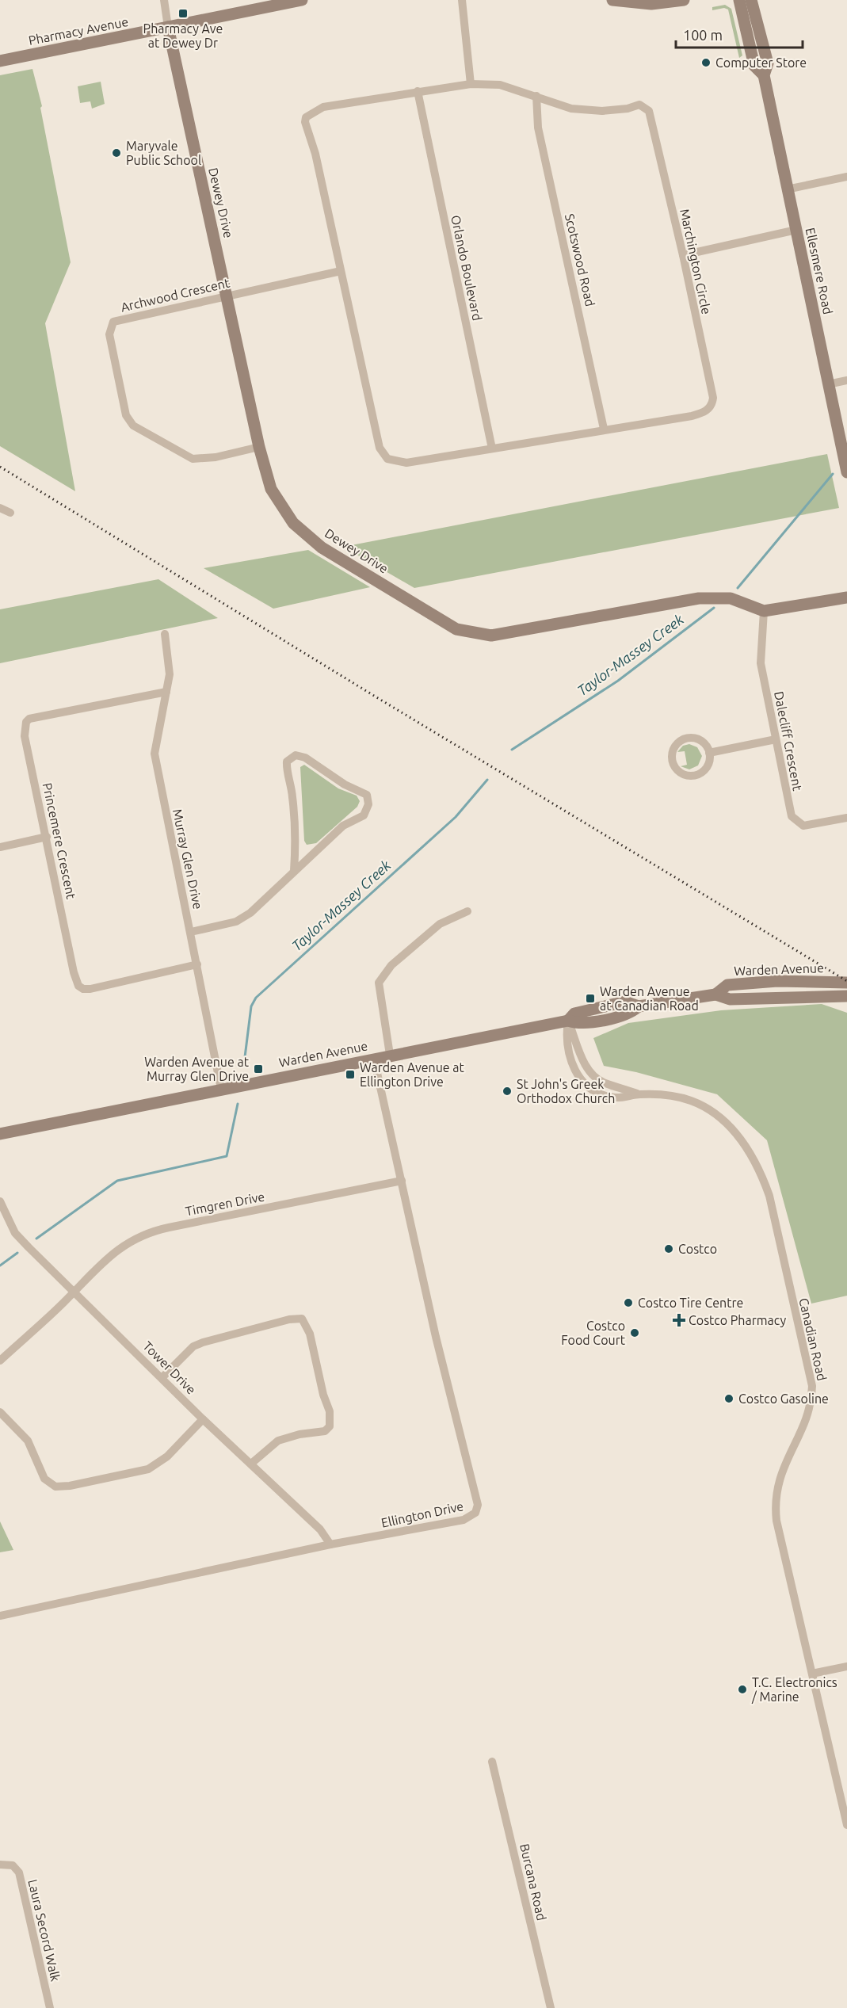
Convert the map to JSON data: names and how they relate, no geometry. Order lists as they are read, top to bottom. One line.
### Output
{"streets":{"main road":["Pharmacy Avenue","Dewey Drive","Ellesmere Road","Warden Avenue"],"street":["Scotswood Road","Marchington Circle","Orlando Boulevard","Archwood Crescent","Dalecliff Crescent","Princemere Crescent","Murray Glen Drive","Timgren Drive","Canadian Road","Tower Drive","Ellington Drive","Burcana Road","Laura Secord Walk"]},"crossings":[["Pharmacy Avenue","Dewey Drive"],["Dewey Drive","Archwood Crescent"],["Dewey Drive","Dalecliff Crescent"],["Scotswood Road","Marchington Circle"],["Marchington Circle","Orlando Boulevard"],["Marchington Circle","Archwood Crescent"],["Princemere Crescent","Murray Glen Drive"],["Murray Glen Drive","Warden Avenue"],["Warden Avenue","Canadian Road"],["Warden Avenue","Ellington Drive"],["Timgren Drive","Tower Drive"],["Timgren Drive","Ellington Drive"],["Tower Drive","Ellington Drive"]],"water":["Taylor-Massey Creek"],"places":{"transit":["Pharmacy Ave at Dewey Dr","Warden Avenue at Canadian Road","Warden Avenue at Murray Glen Drive","Warden Avenue at Ellington Drive"],"other":["Computer Store","Maryvale Public School","St John's Greek Orthodox Church","Costco","Costco Tire Centre","Costco Food Court","Costco Gasoline","T.C. Electronics / Marine"],"health":["Costco Pharmacy"]},"scale_bar":"100 m"}
